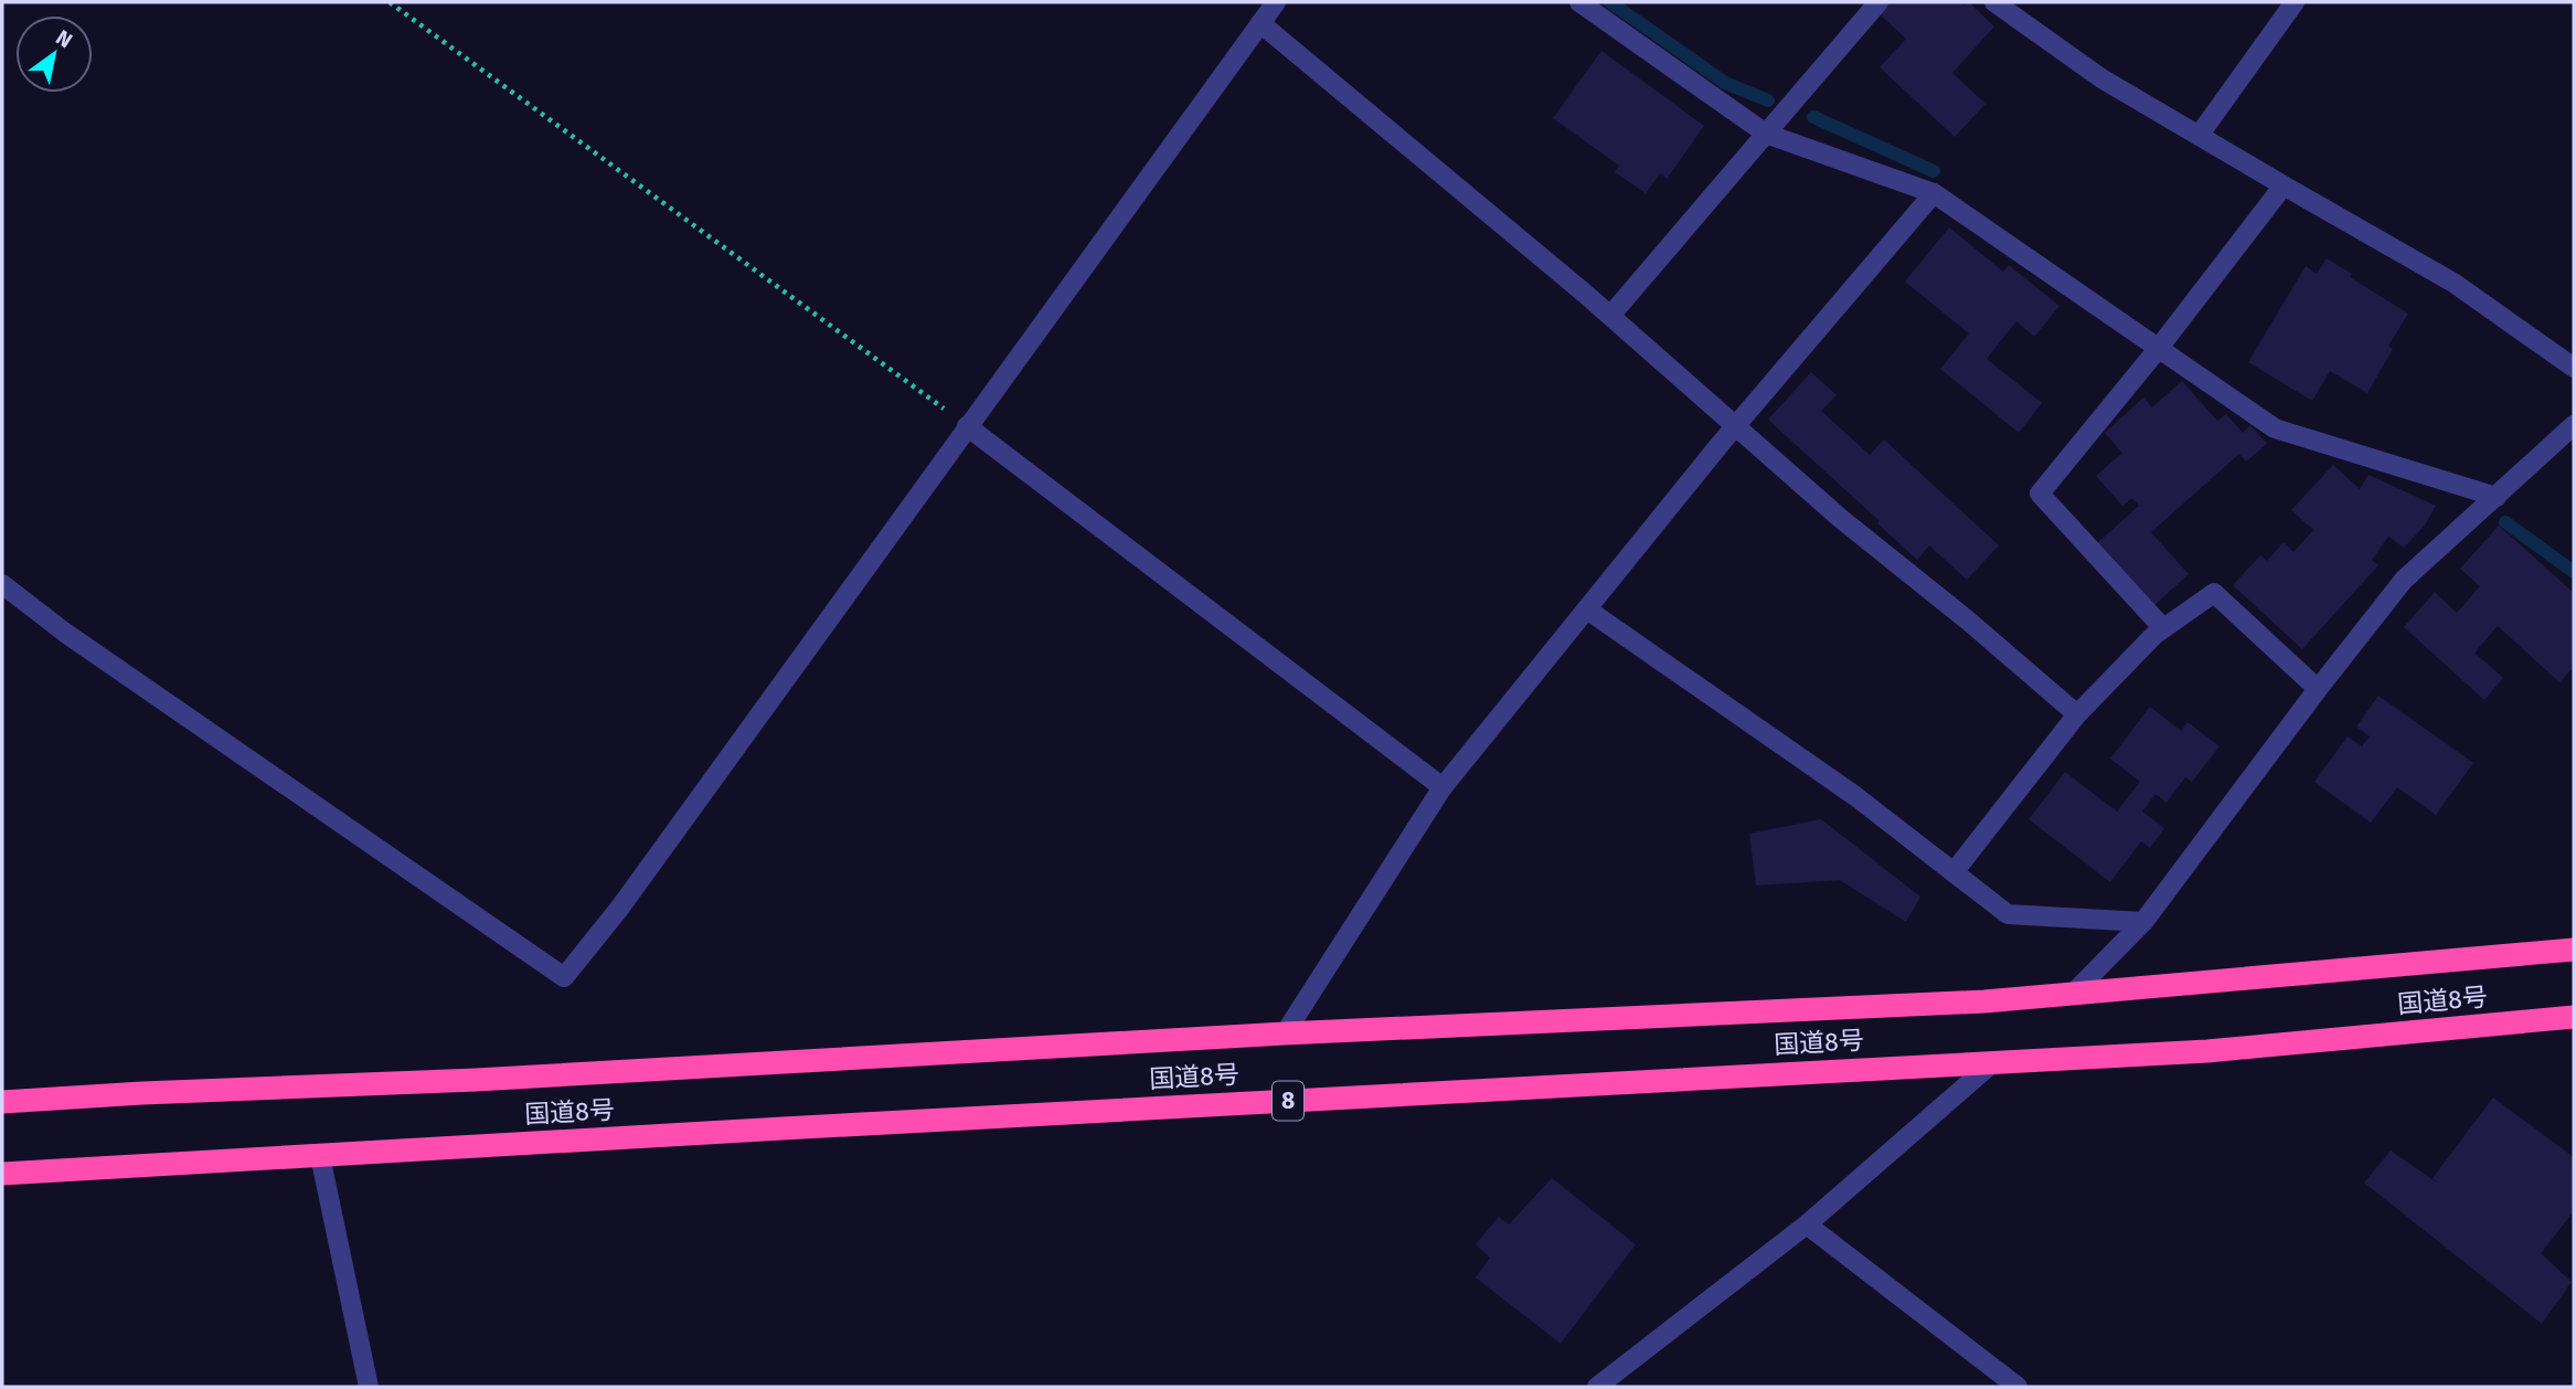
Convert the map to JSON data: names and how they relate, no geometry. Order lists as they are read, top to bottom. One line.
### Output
{"streets":{"highway":["国道8号","8"]},"north":"top right"}
